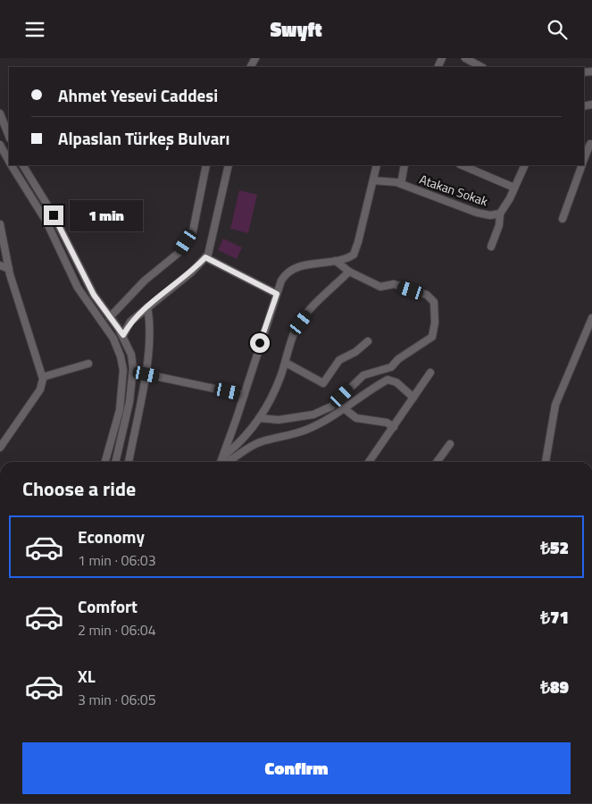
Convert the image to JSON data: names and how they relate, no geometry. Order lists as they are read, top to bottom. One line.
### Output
{"streets":{"street":["Atakan Sokak"]},"page":{"header":"Swyft","banner":["Ahmet Yesevi Caddesi","Alpaslan Türkeş Bulvarı"],"bubble":"1 min","heading":"Choose a ride","list":[{"name":"Economy","note":"1 min · 06:03","value":"₺52"},{"name":"Comfort","note":"2 min · 06:04","value":"₺71"},{"name":"XL","note":"3 min · 06:05","value":"₺89"}],"buttons":"Confirm"}}
